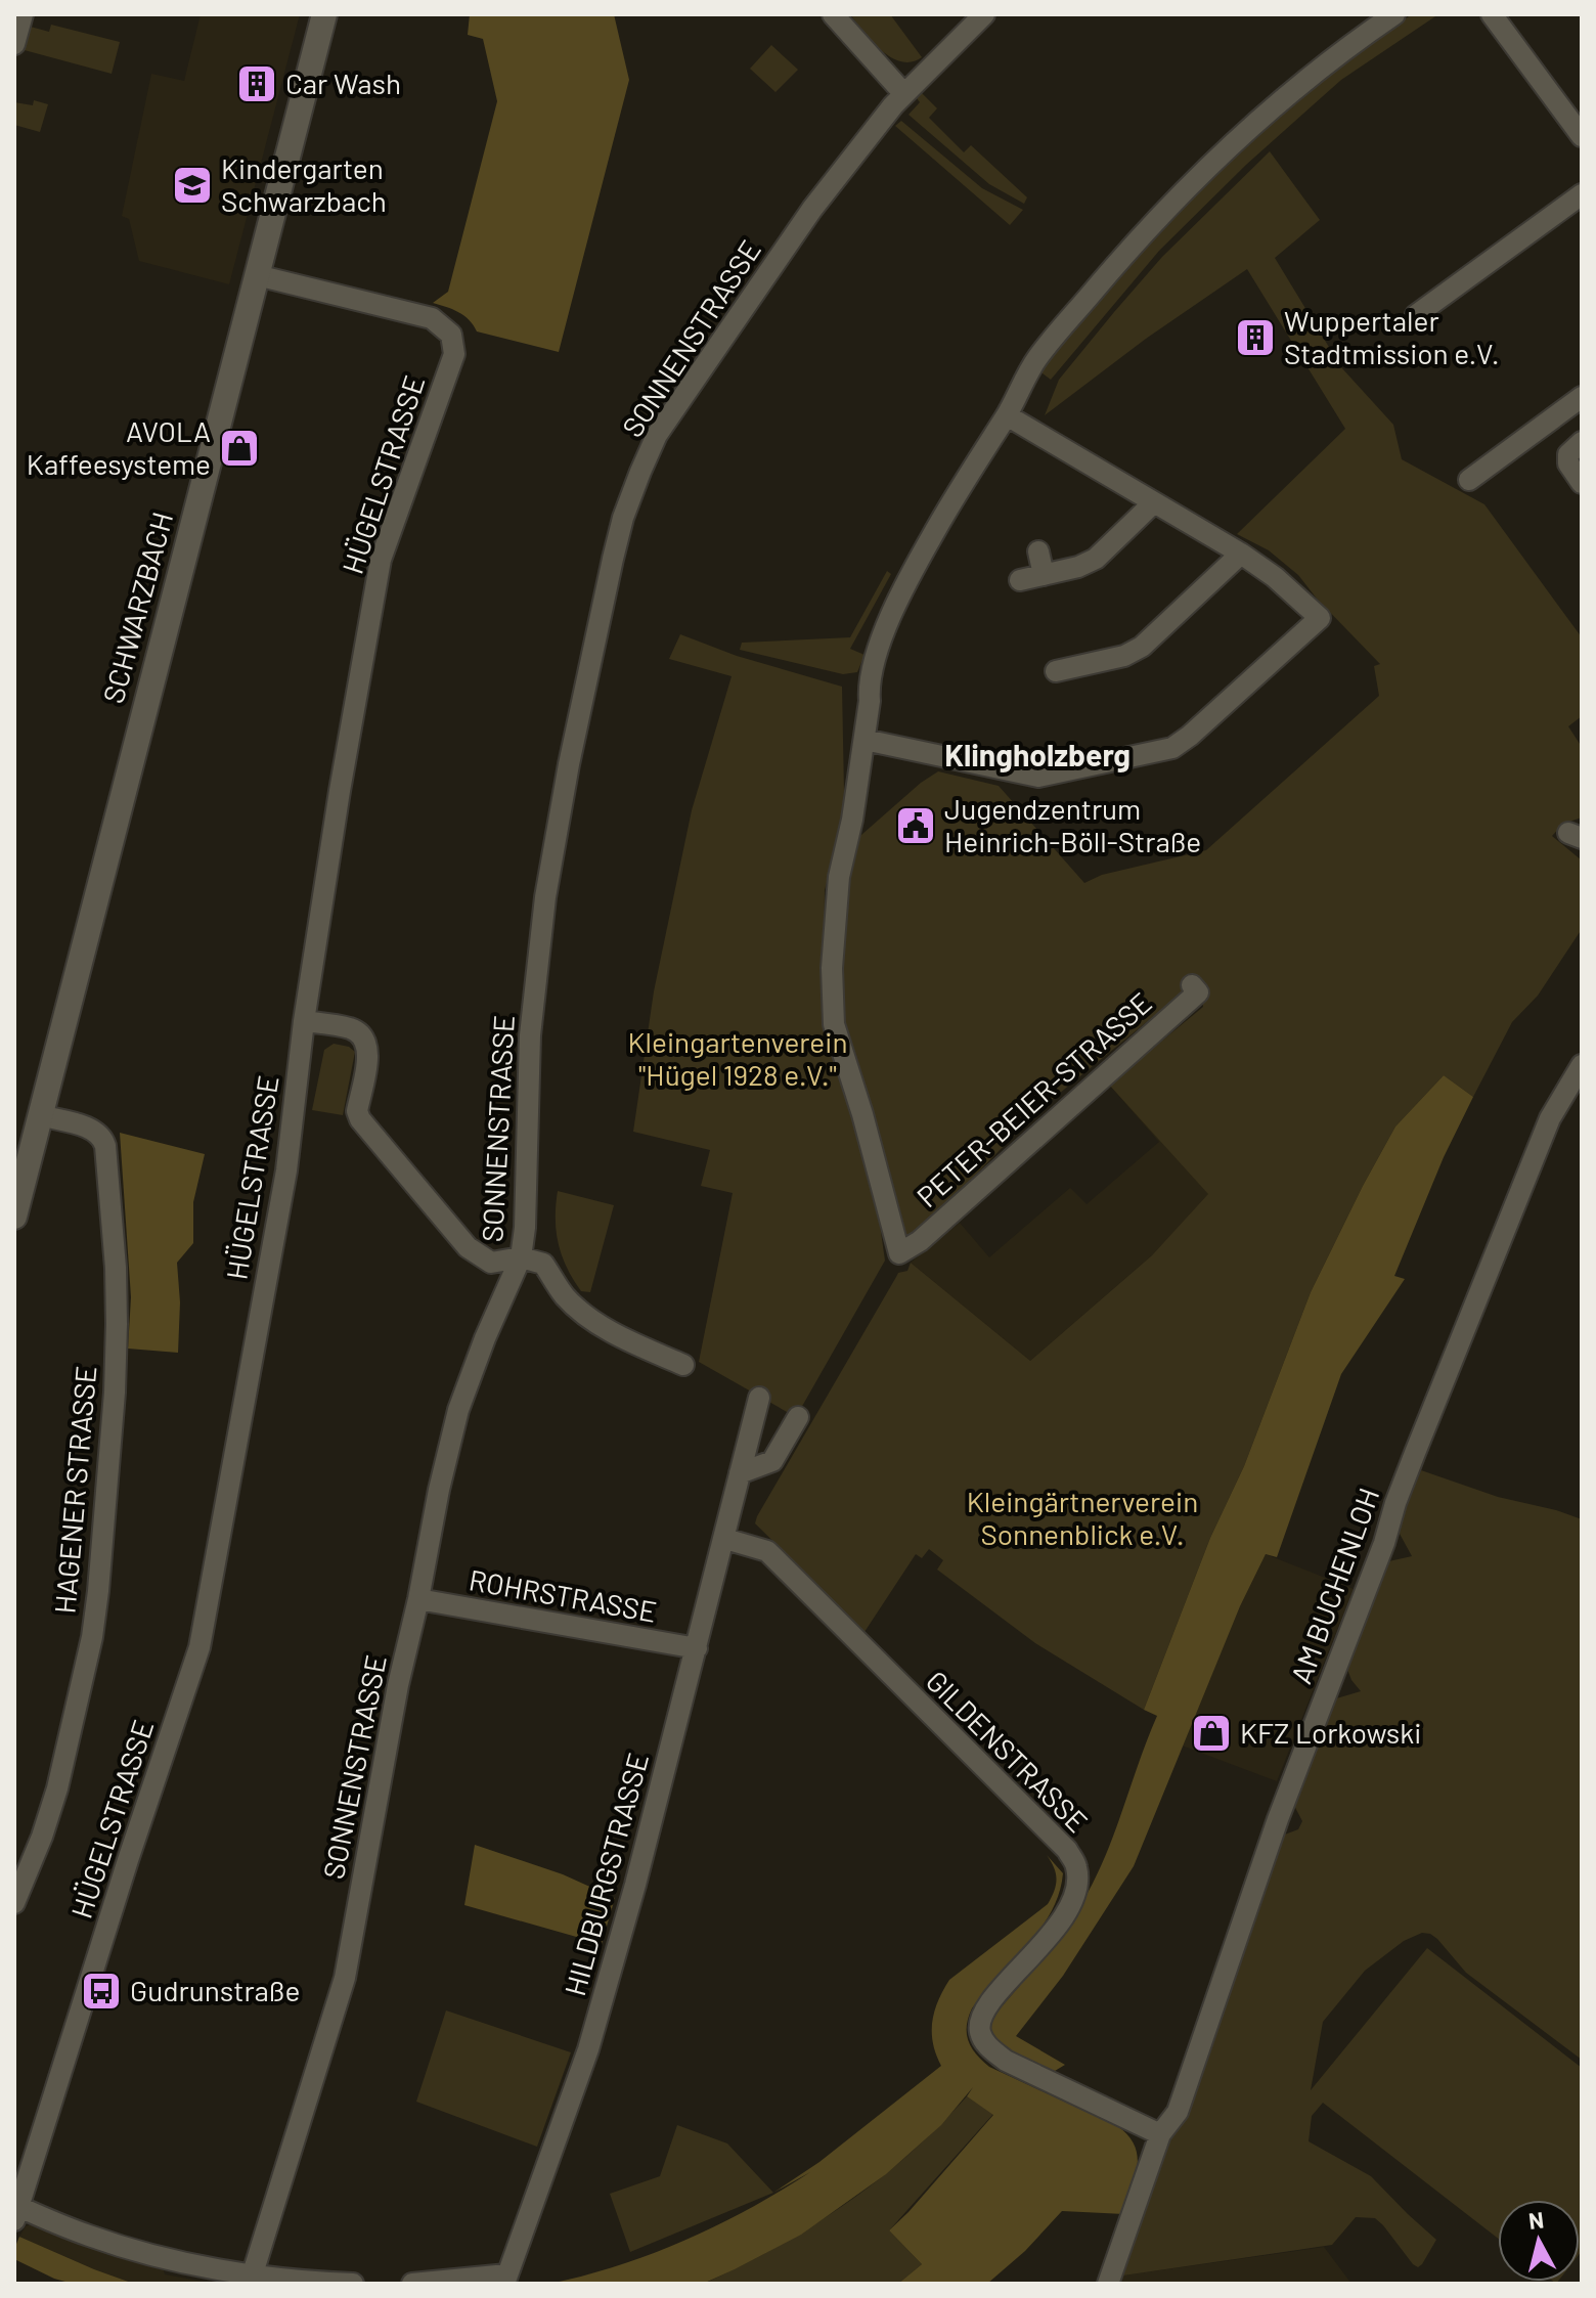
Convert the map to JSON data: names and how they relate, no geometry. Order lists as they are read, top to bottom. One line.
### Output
{"streets":{"street":["SONNENSTRASSE","HÜGELSTRASSE","SCHWARZBACH","PETER-BEIER-STRASSE","HAGENER STRASSE","AM BUCHENLOH","ROHRSTRASSE","GILDENSTRASSE","HILDBURGSTRASSE"]},"crossings":[["SONNENSTRASSE","ROHRSTRASSE"],["HÜGELSTRASSE","SCHWARZBACH"],["SCHWARZBACH","HAGENER STRASSE"],["AM BUCHENLOH","GILDENSTRASSE"],["ROHRSTRASSE","HILDBURGSTRASSE"],["GILDENSTRASSE","HILDBURGSTRASSE"]],"districts":["Klingholzberg"],"parks":["Kleingartenverein \"Hügel 1928 e.V.\"","Kleingärtnerverein Sonnenblick e.V."],"places":{"building":["Car Wash","Wuppertaler Stadtmission e.V."],"school or university":["Kindergarten Schwarzbach"],"shop":["AVOLA Kaffeesysteme","KFZ Lorkowski"],"public building":["Jugendzentrum Heinrich-Böll-Straße"],"bus stop":["Gudrunstraße"]},"north":"top"}
